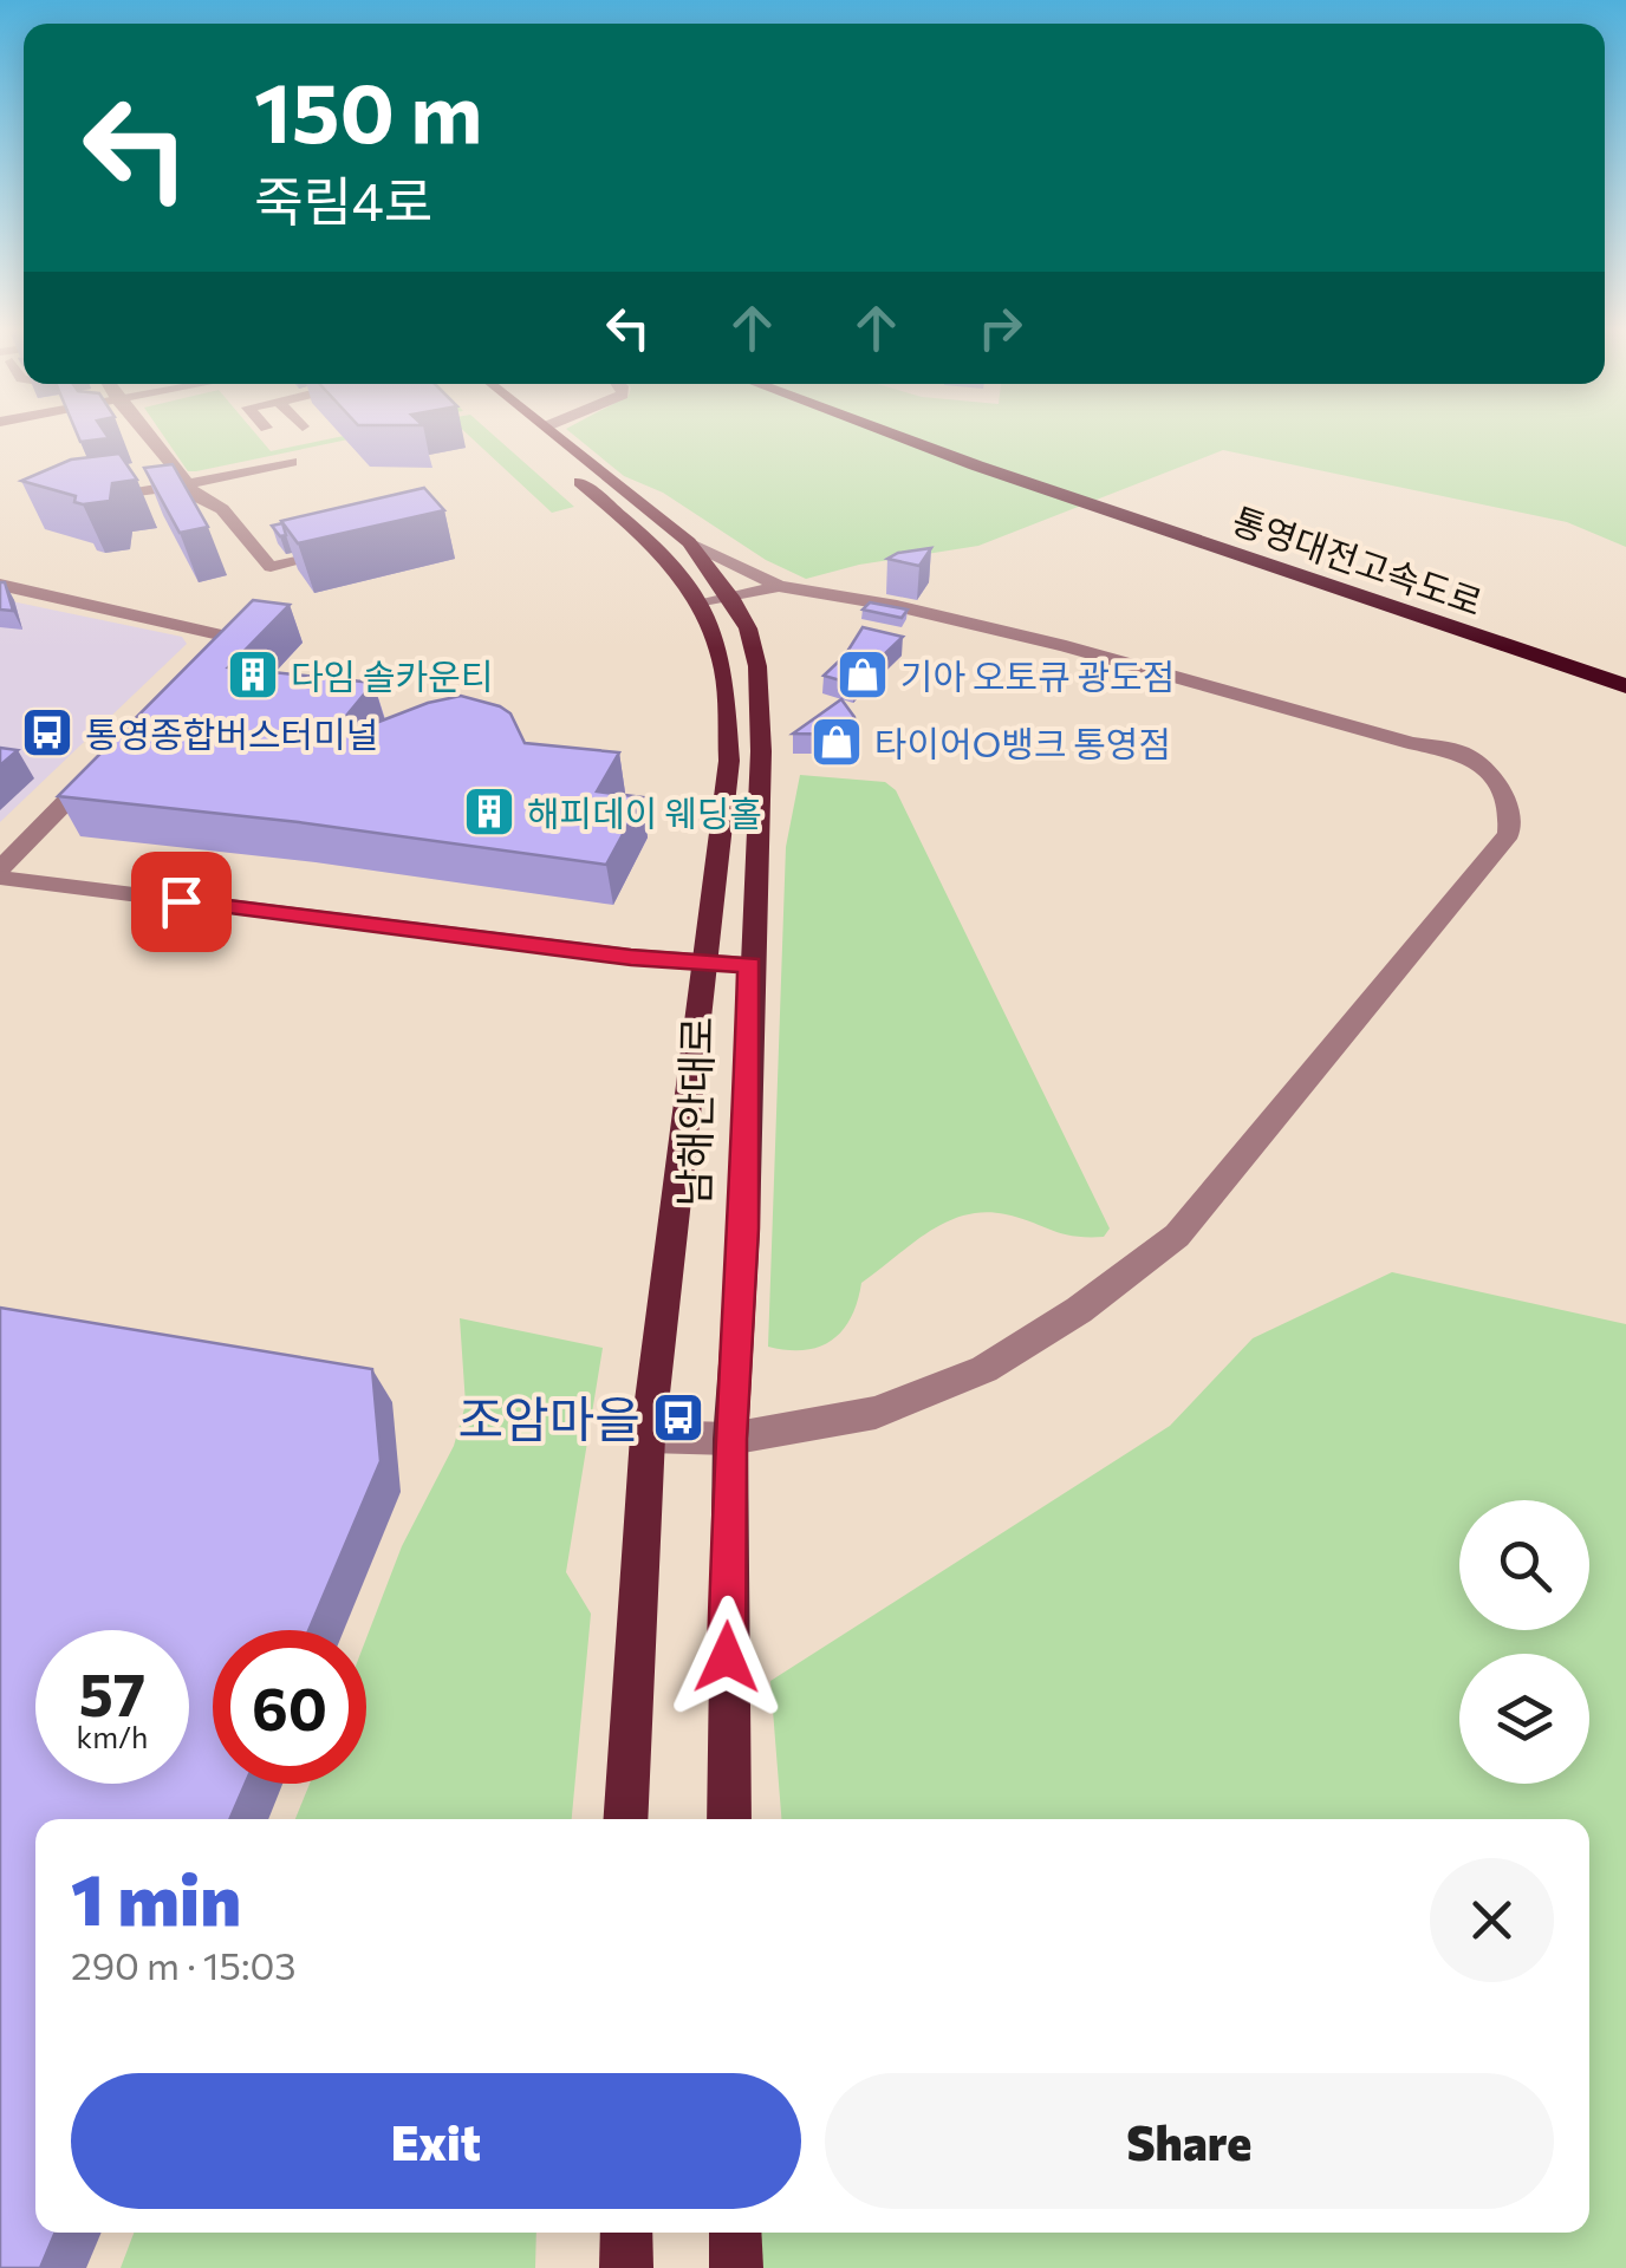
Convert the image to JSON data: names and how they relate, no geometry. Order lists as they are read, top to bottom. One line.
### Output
{"streets":{"highway":["통영대전고속도로"],"main road":["남해안대로"]},"places":{"building":["다임 솔카운티","해피데이 웨딩홀"],"shop":["기아 오토큐 광도점","타이어O뱅크 통영점"],"bus stop":["통영종합버스터미널","조암마을"]},"page":{"turn":["150 m","죽림4로"],"speed":"57 km/h","limit":"60","heading":["1 min","290 m · 15:03"],"buttons":["Exit","Share"]}}
